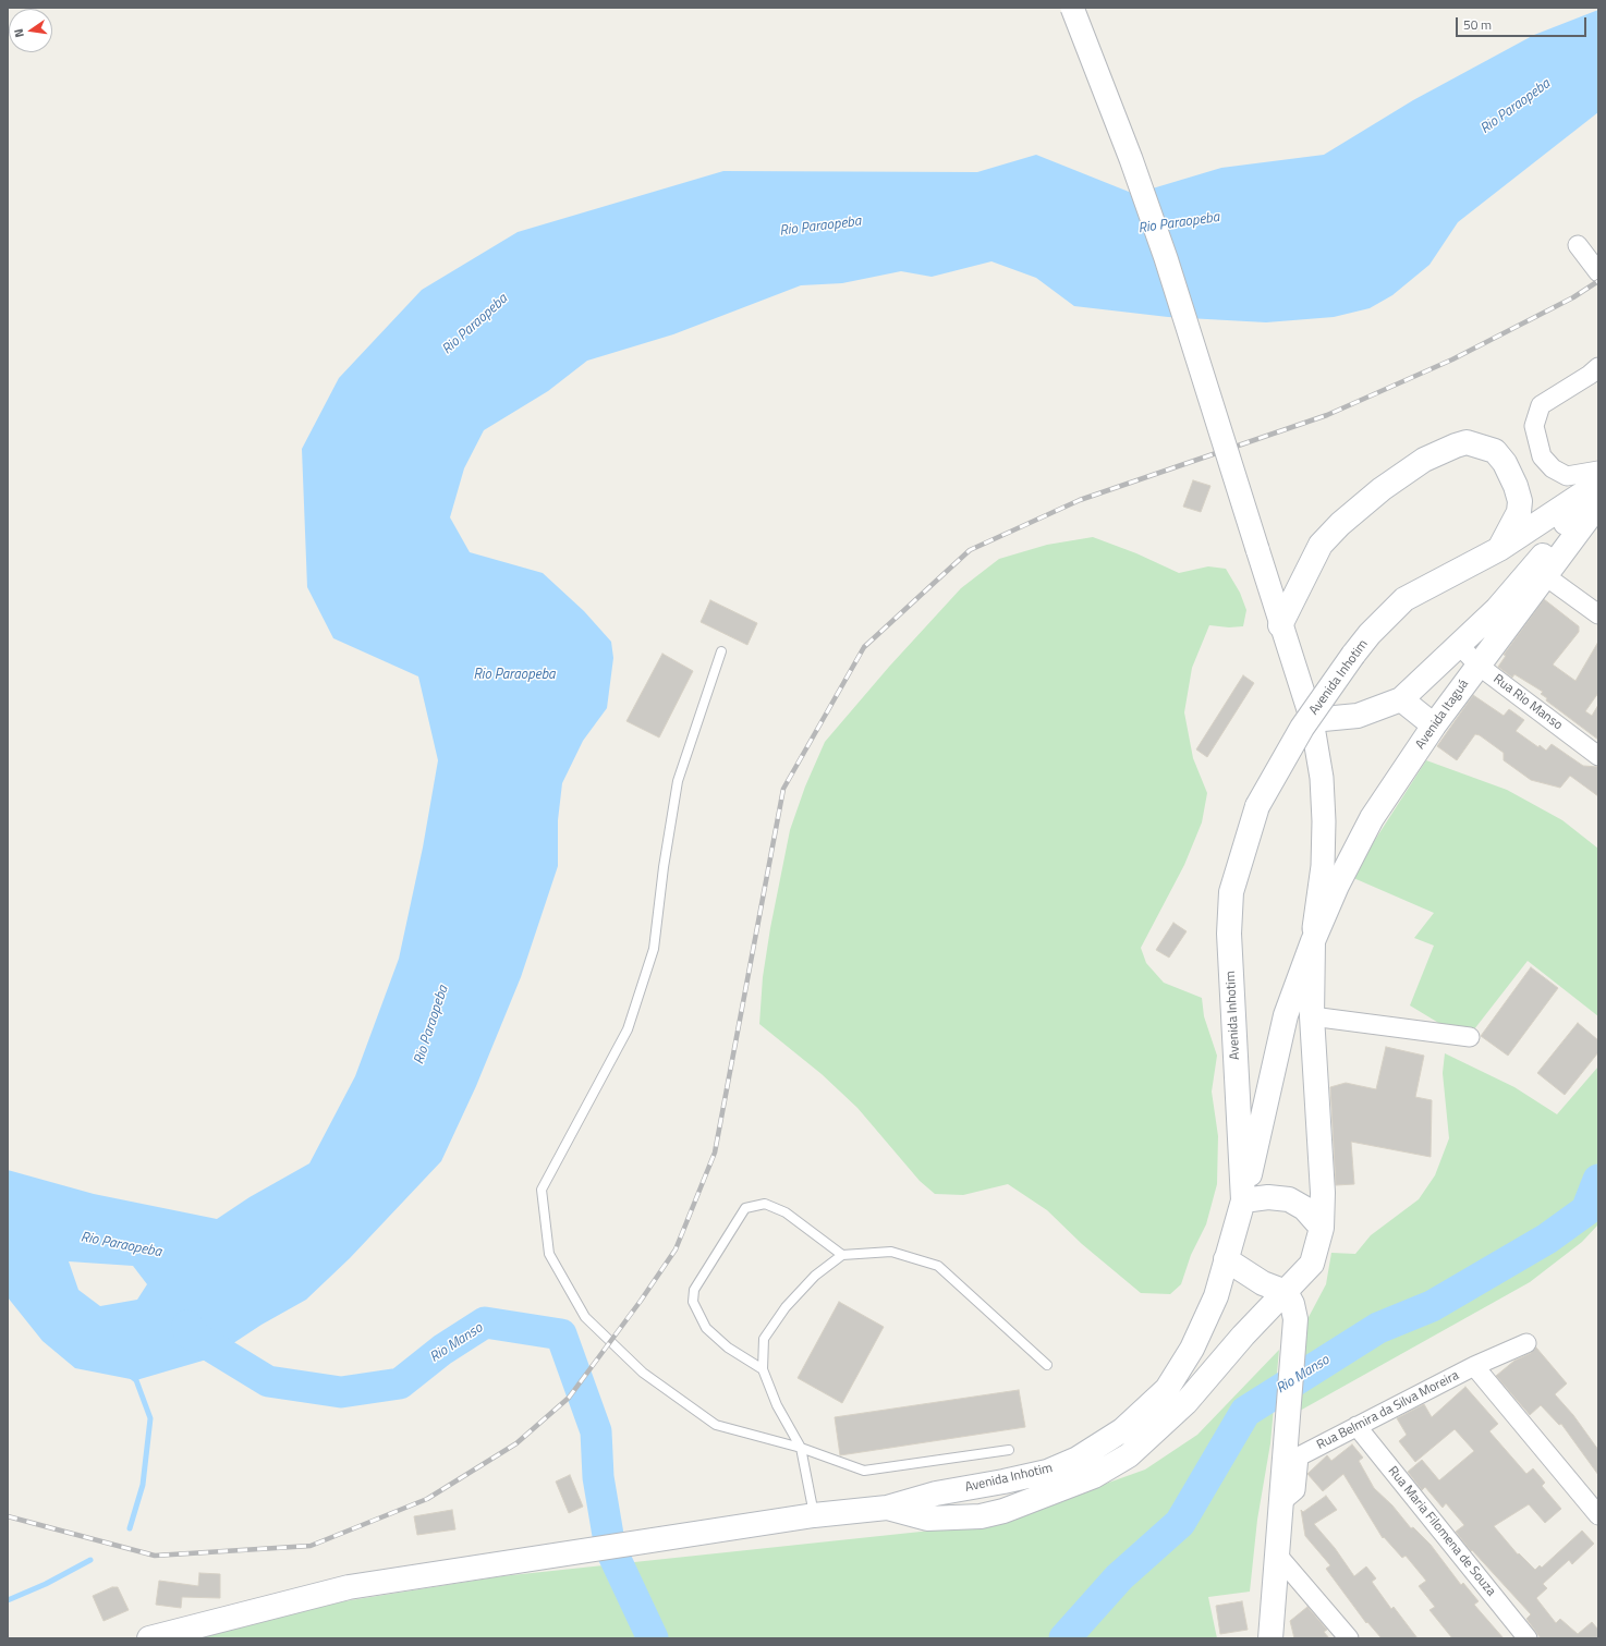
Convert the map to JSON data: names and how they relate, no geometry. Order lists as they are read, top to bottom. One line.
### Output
{"streets":{"main road":["Avenida Inhotim","Avenida Itaguá"],"street":["Rua Rio Manso","Rua Belmira da Silva Moreira","Rua Maria Filomena de Souza"]},"crossings":[["Avenida Inhotim","Avenida Itaguá"],["Rua Rio Manso","Avenida Itaguá"],["Rua Belmira da Silva Moreira","Rua Maria Filomena de Souza"]],"water":["Rio Paraopeba","Rio Manso"],"scale_bar":"50 m","north":"left"}
